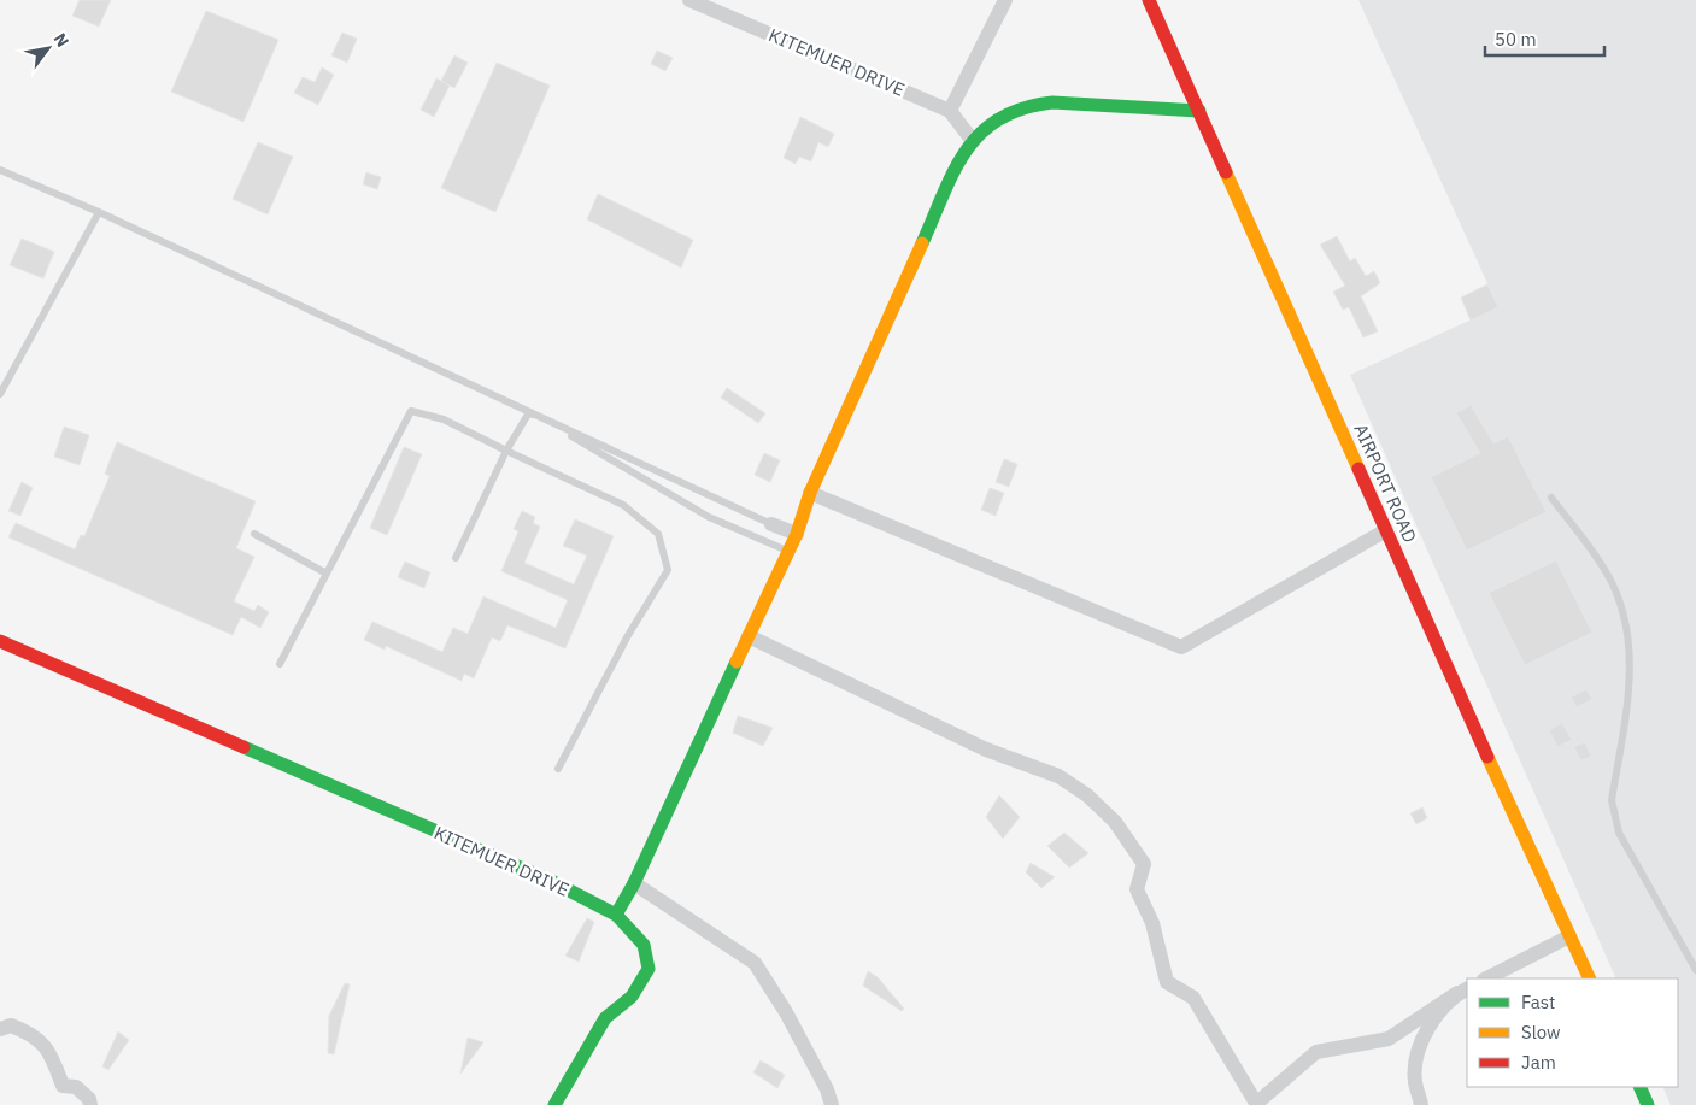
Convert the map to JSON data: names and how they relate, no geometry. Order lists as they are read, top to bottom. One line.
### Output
{"streets":{"street":["KITEMUER DRIVE","AIRPORT ROAD"]},"legend":["Fast","Slow","Jam"],"scale_bar":"50 m","north":"top right"}
